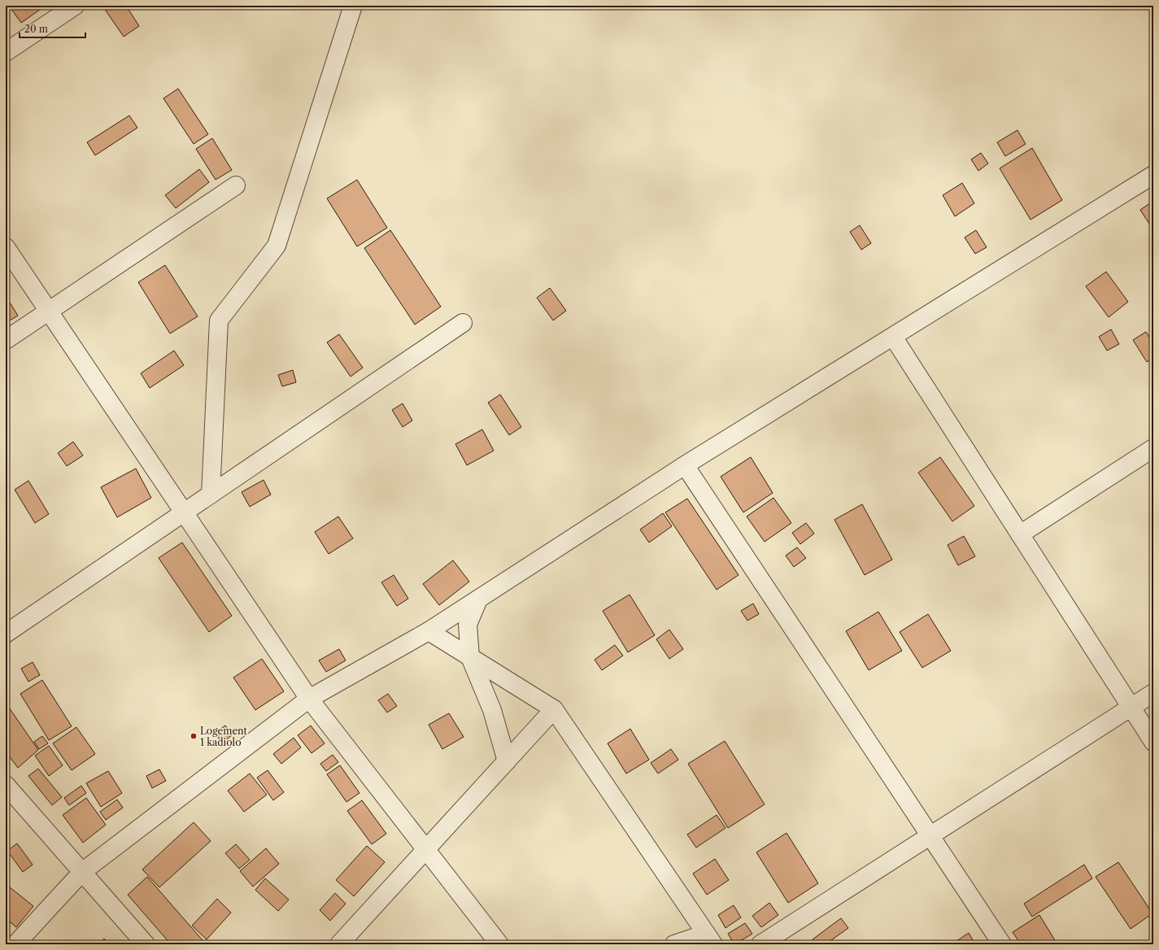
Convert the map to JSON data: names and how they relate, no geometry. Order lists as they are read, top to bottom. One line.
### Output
{"places":["Logement 1 kadiolo"],"scale_bar":"20 m"}
